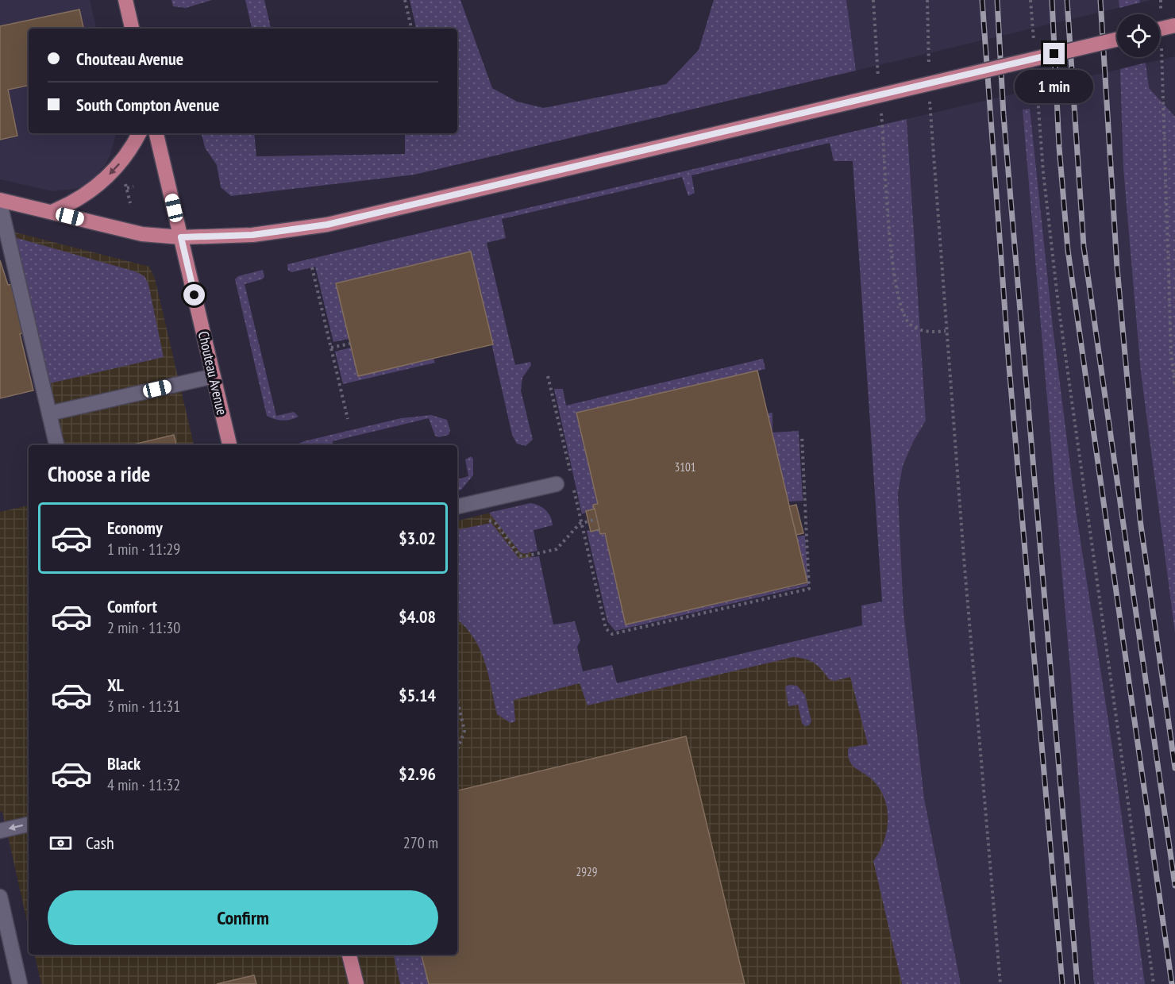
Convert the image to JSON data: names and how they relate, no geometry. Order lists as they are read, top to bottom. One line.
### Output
{"streets":{"main road":["Chouteau Avenue"]},"house_numbers":["3101","2929"],"page":{"banner":["Chouteau Avenue","South Compton Avenue"],"bubble":"1 min","heading":"Choose a ride","list":[{"name":"Economy","note":"1 min · 11:29","value":"$3.02"},{"name":"Comfort","note":"2 min · 11:30","value":"$4.08"},{"name":"XL","note":"3 min · 11:31","value":"$5.14"},{"name":"Black","note":"4 min · 11:32","value":"$2.96"}],"pay":["Cash","270 m"],"buttons":"Confirm"}}
